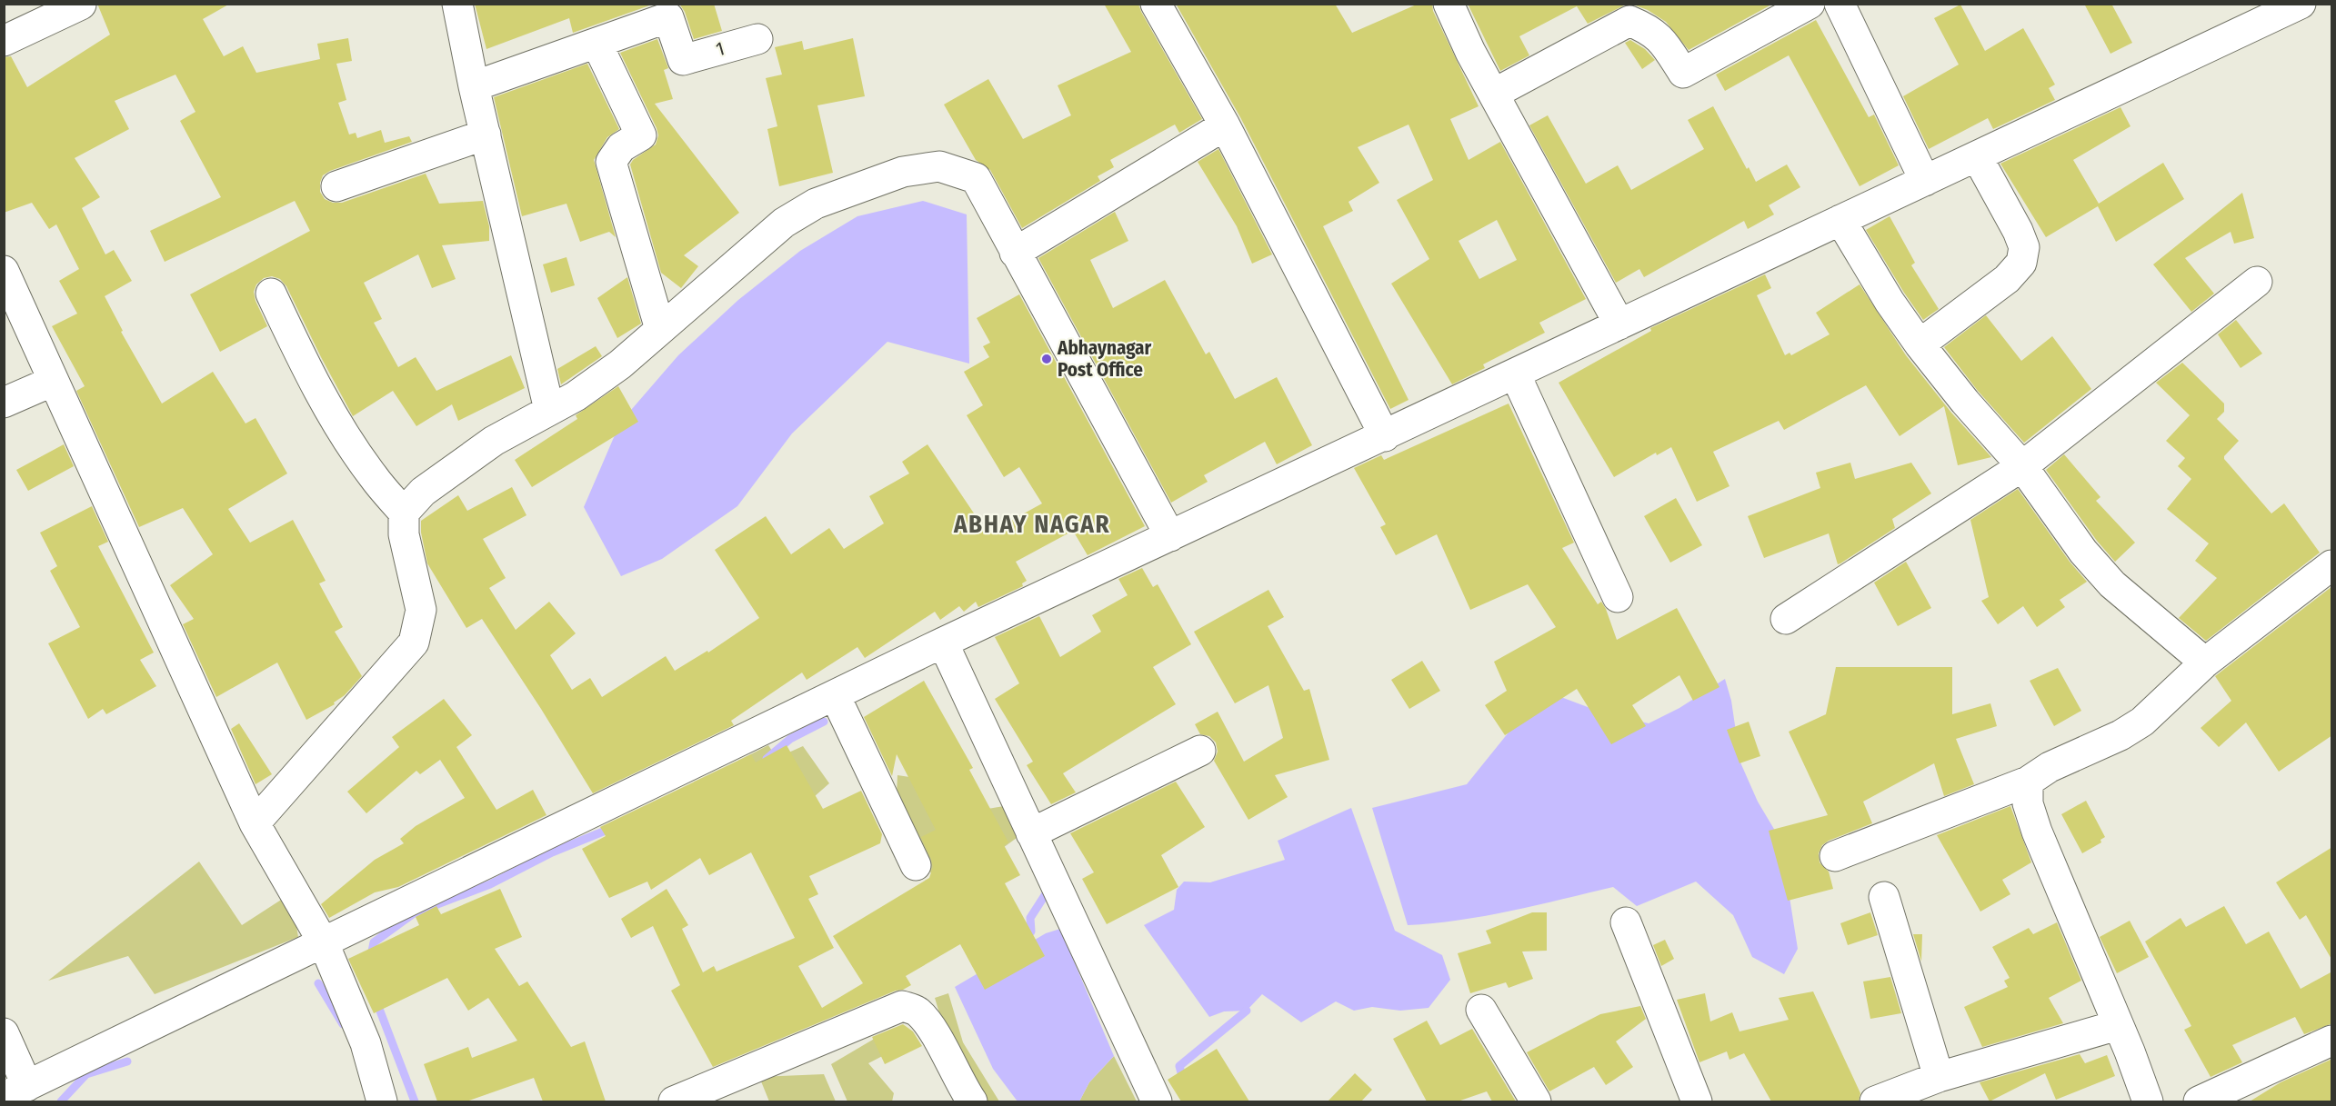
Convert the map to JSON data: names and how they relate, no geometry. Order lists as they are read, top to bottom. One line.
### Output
{"streets":{"street":["1"]},"districts":["ABHAY NAGAR"],"places":["Abhaynagar Post Office"]}
